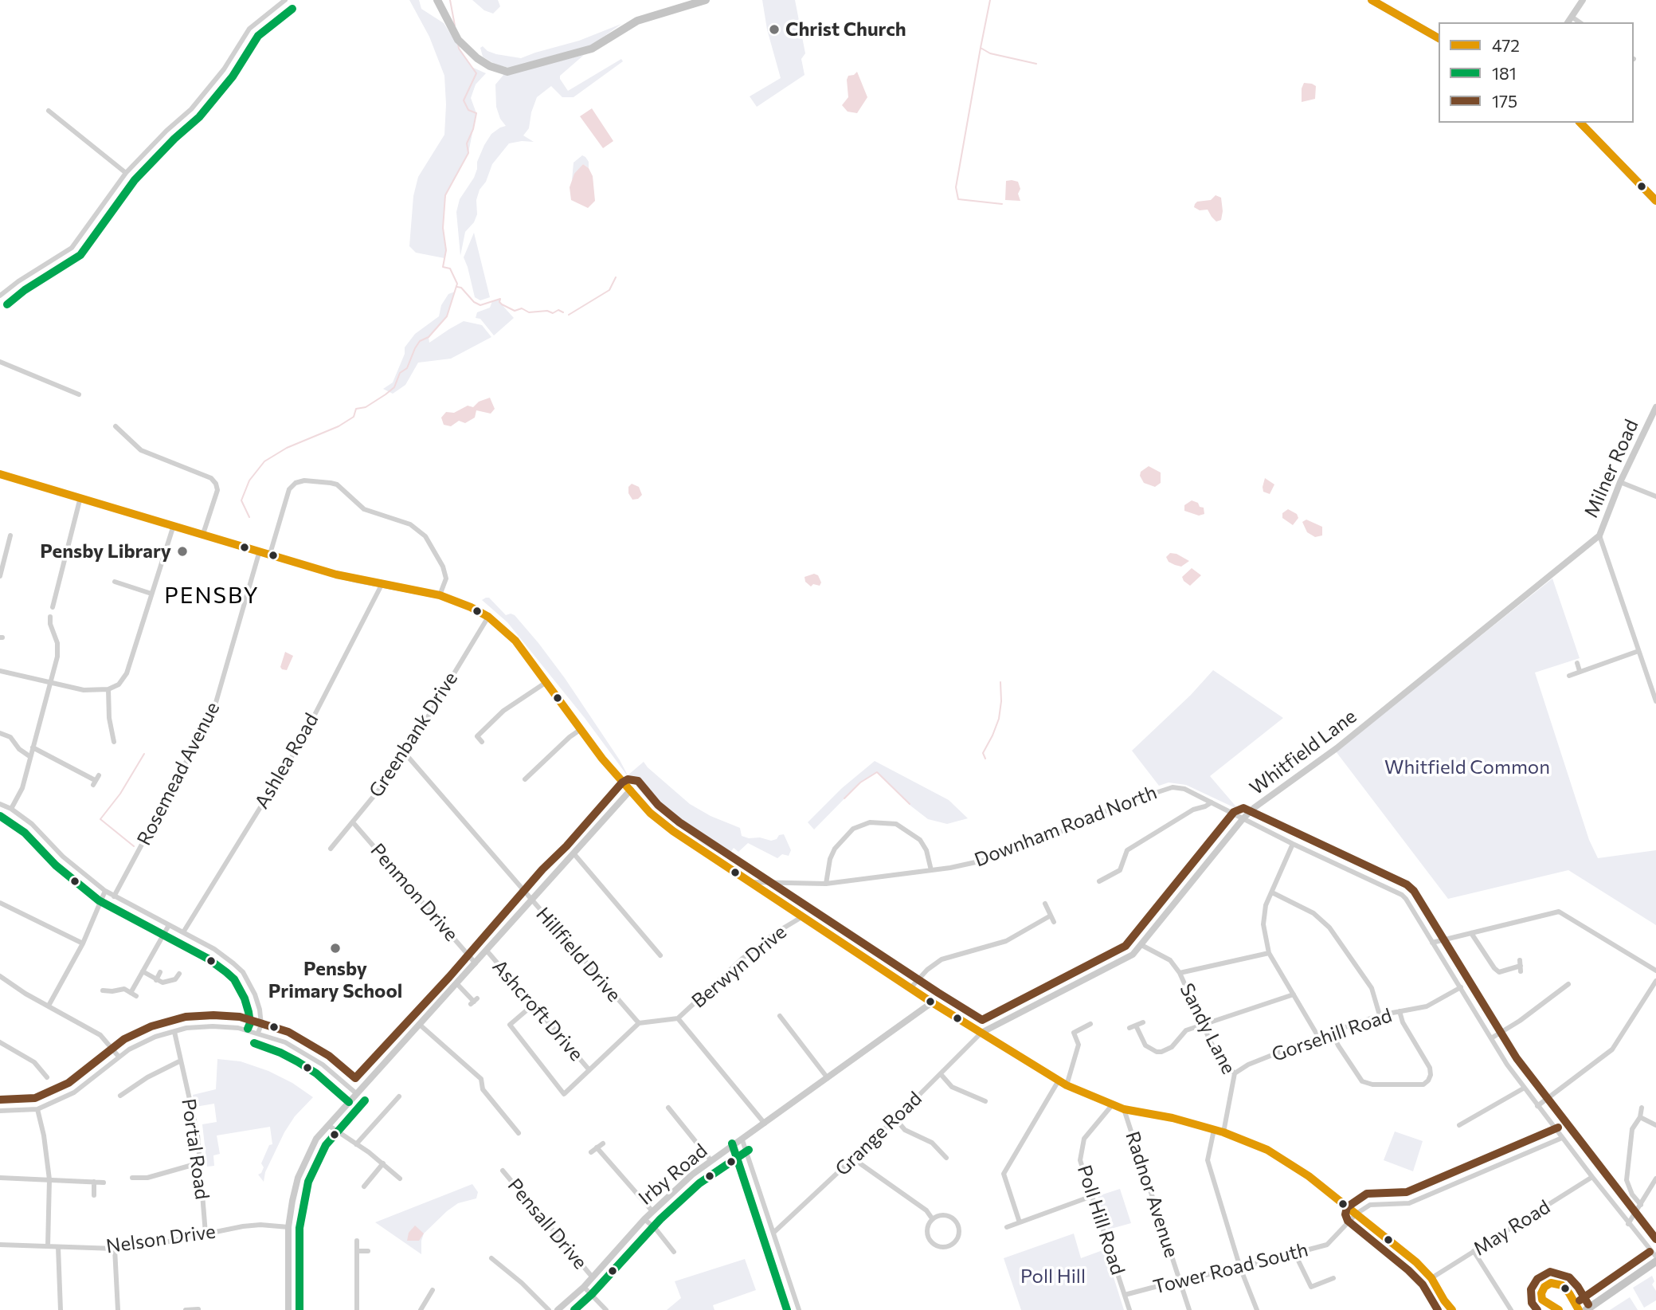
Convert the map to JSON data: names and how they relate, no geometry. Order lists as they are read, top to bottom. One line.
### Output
{"streets":{"street":["Milner Road","Greenbank Drive","Whitfield Lane","Ashlea Road","Rosemead Avenue","Downham Road North","Penmon Drive","Hillfield Drive","Berwyn Drive","Ashcroft Drive","Sandy Lane","Gorsehill Road","Grange Road","Portal Road","Irby Road","Radnor Avenue","Poll Hill Road","Pensall Drive","May Road","Nelson Drive","Tower Road South"]},"crossings":[["Milner Road","Whitfield Lane"],["Greenbank Drive","Penmon Drive"],["Greenbank Drive","Hillfield Drive"],["Whitfield Lane","Downham Road North"],["Whitfield Lane","Sandy Lane"],["Whitfield Lane","Grange Road"],["Downham Road North","Gorsehill Road"],["Downham Road North","May Road"],["Sandy Lane","Gorsehill Road"],["Portal Road","Nelson Drive"],["Irby Road","Pensall Drive"],["Radnor Avenue","Tower Road South"],["Poll Hill Road","Tower Road South"]],"districts":["PENSBY"],"parks":["Whitfield Common","Poll Hill"],"places":["Christ Church","Pensby Library","Pensby Primary School"],"lines":["transit line 472","transit line 181","transit line 175"],"legend":["472","181","175"]}
